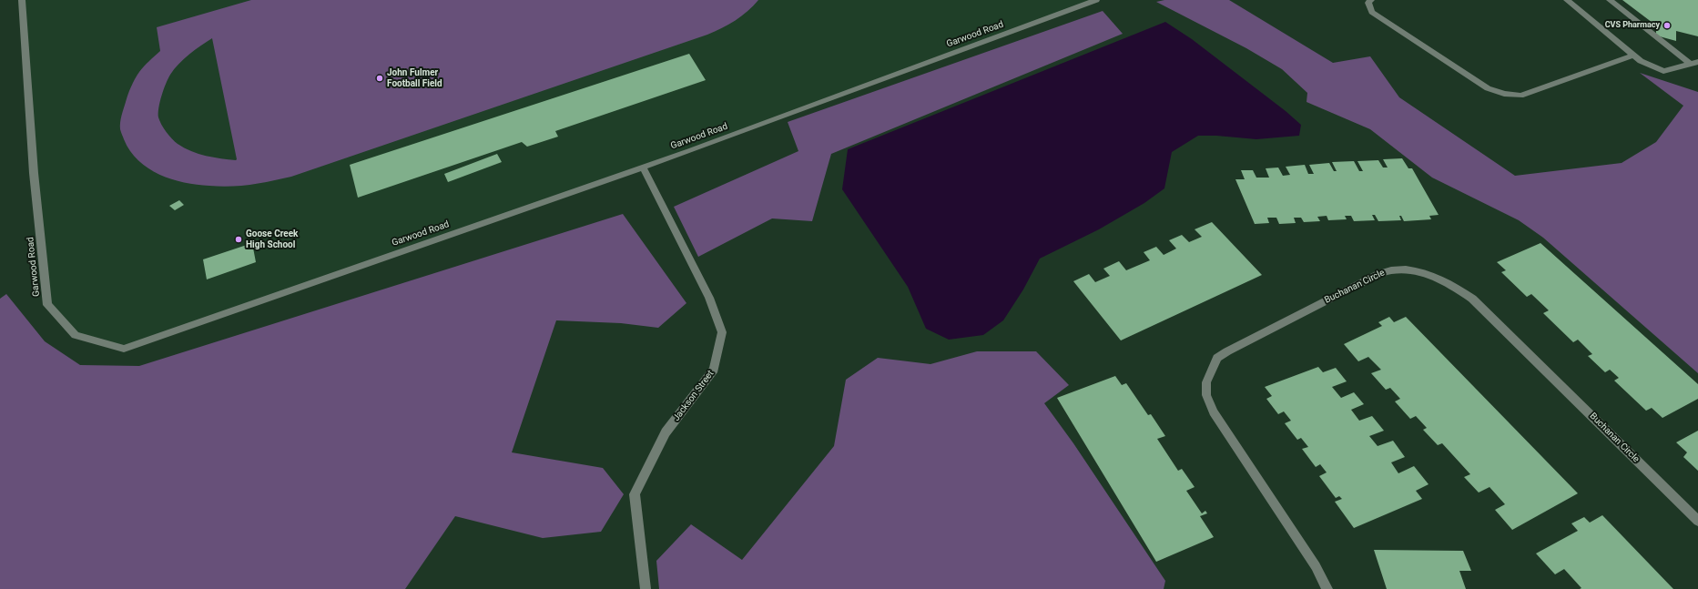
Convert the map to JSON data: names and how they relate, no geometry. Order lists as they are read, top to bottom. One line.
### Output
{"streets":{"street":["Garwood Road","Buchanan Circle","Jackson Street"]},"crossings":[["Garwood Road","Jackson Street"]],"places":["CVS Pharmacy","John Fulmer Football Field","Goose Creek High School"]}
